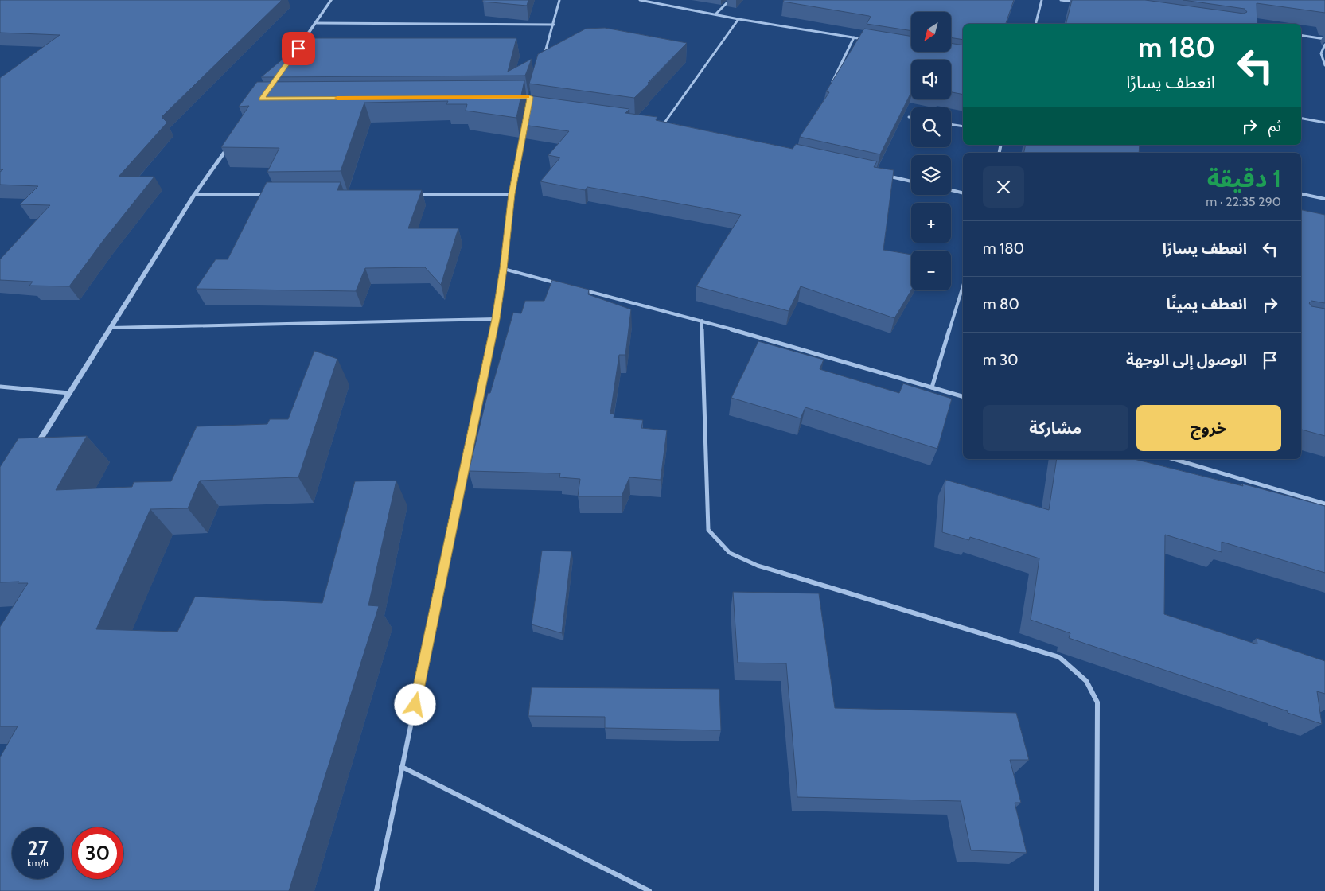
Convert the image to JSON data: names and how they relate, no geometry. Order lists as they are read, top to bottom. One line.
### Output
{"north":"bottom left","page":{"map_buttons":["+","−"],"turn":["180 m","انعطف يسارًا"],"then":"ثم","heading":["1 دقيقة","290 m · 22:35"],"list":[{"name":"انعطف يسارًا","value":"180 m"},{"name":"انعطف يمينًا","value":"80 m"},{"name":"الوصول إلى الوجهة","value":"30 m"}],"buttons":["خروج","مشاركة"],"speed":"27 km/h","limit":"30"}}
